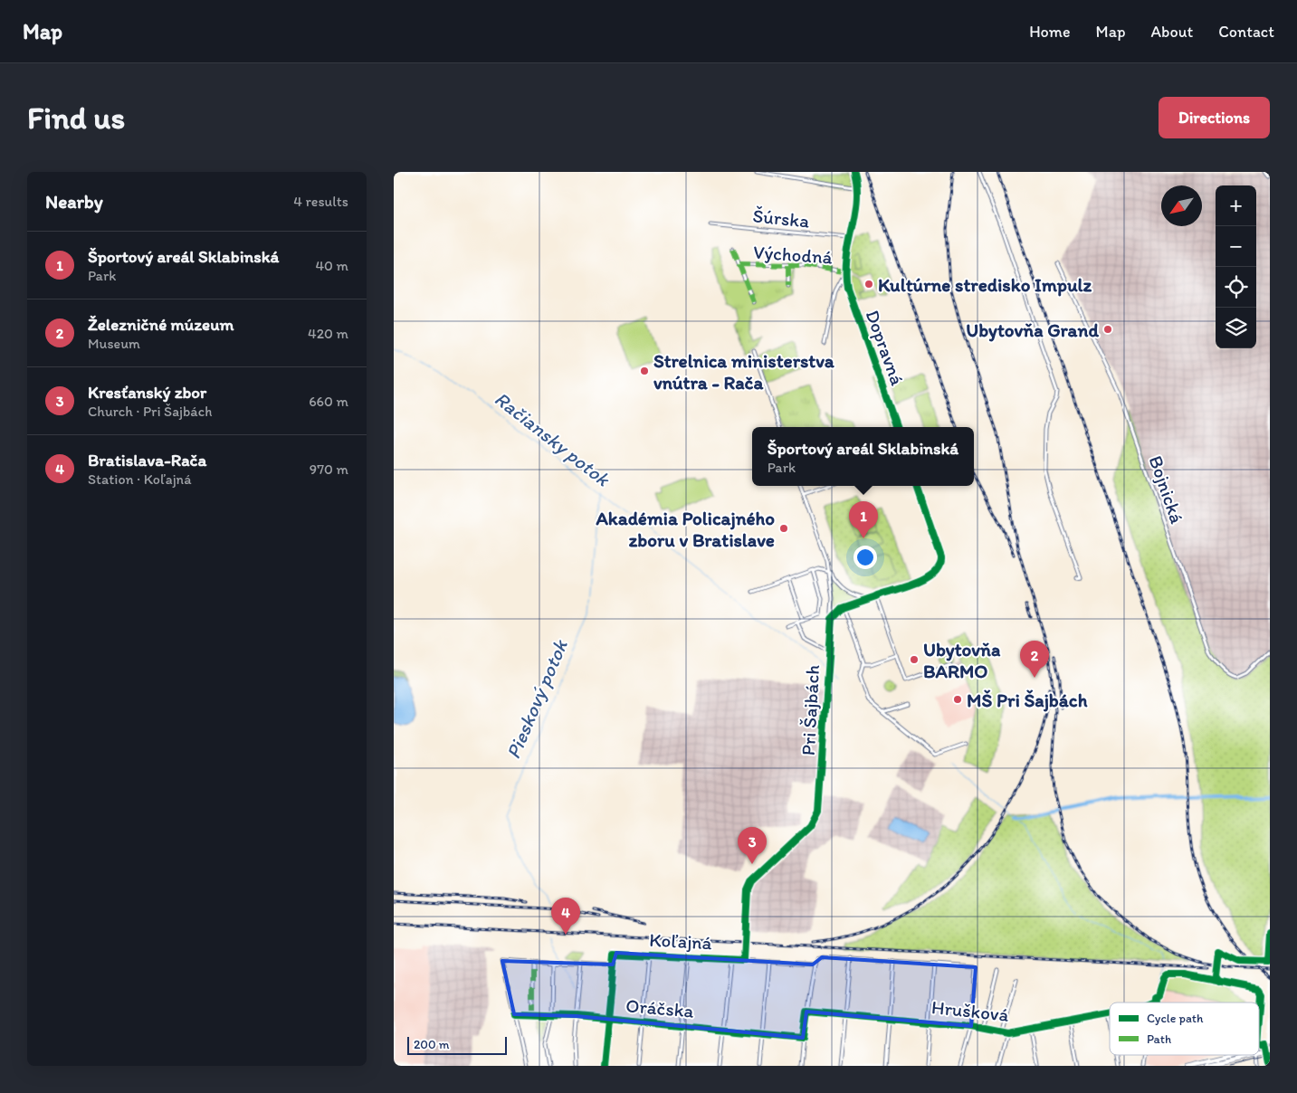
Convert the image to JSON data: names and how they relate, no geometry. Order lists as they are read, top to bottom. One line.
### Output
{"streets":{"street":["Šúrska","Východná","Dopravná","Bojnická","Pri Šajbách","Koľajná","Oráčska","Hrušková"]},"crossings":[["Šúrska","Východná"],["Východná","Dopravná"],["Pri Šajbách","Koľajná"],["Koľajná","Hrušková"]],"water":["Račiansky potok","Pieskový potok"],"places":["Kultúrne stredisko Impulz","Ubytovňa Grand","Strelnica ministerstva vnútra - Rača","Akadémia Policajného zboru v Bratislave","Ubytovňa BARMO","MŠ Pri Šajbách"],"legend":["Cycle path","Path"],"scale_bar":"200 m","north":"bottom left","page":{"header":"Map","nav":["Home","Map","About","Contact"],"buttons":"Directions","title":"Find us","heading":["Nearby","4 results"],"map_buttons":["+","−"],"list":[{"mark":"1","name":"Športový areál Sklabinská","note":"Park","value":"40 m"},{"mark":"2","name":"Železničné múzeum","note":"Museum","value":"420 m"},{"mark":"3","name":"Kresťanský zbor","note":"Church · Pri Šajbách","value":"660 m"},{"mark":"4","name":"Bratislava-Rača","note":"Station · Koľajná","value":"970 m"}],"popup":["Športový areál Sklabinská","Park"],"pins":["1","2","3","4"],"scale":"200 m"}}
